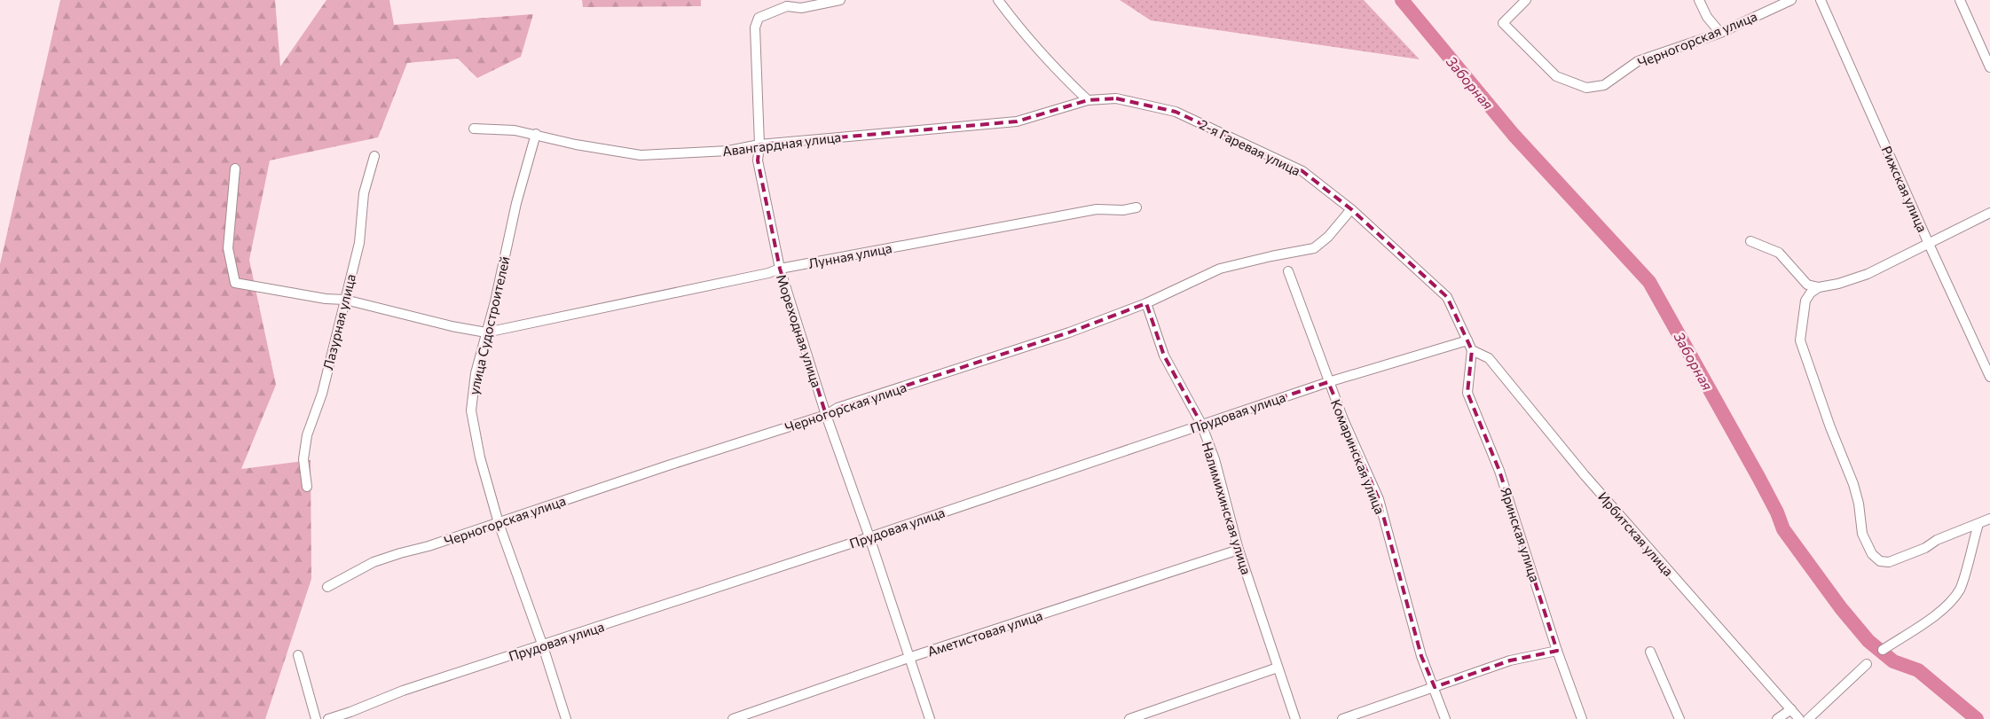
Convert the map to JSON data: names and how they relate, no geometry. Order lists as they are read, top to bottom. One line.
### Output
{"streets":{"street":["Черногорская улица","Авангардная улица","2-я Гаревая улица","Рижская улица","Лунная улица","Лазурная улица","улица Судостроителей","Мореходная улица","Прудовая улица","Комаринская улица","Налимихинская улица","Ирбитская улица","Яринская улица","Аметистовая улица"]},"crossings":[["Черногорская улица","2-я Гаревая улица"],["Черногорская улица","улица Судостроителей"],["Черногорская улица","Мореходная улица"],["Черногорская улица","Налимихинская улица"],["Авангардная улица","2-я Гаревая улица"],["Авангардная улица","улица Судостроителей"],["Авангардная улица","Мореходная улица"],["2-я Гаревая улица","Прудовая улица"],["2-я Гаревая улица","Ирбитская улица"],["2-я Гаревая улица","Яринская улица"],["Лунная улица","улица Судостроителей"],["Лунная улица","Мореходная улица"],["улица Судостроителей","Прудовая улица"],["Мореходная улица","Прудовая улица"],["Мореходная улица","Аметистовая улица"],["Прудовая улица","Комаринская улица"],["Прудовая улица","Налимихинская улица"],["Налимихинская улица","Аметистовая улица"],["Ирбитская улица","Яринская улица"]],"water":["Заборная"]}
